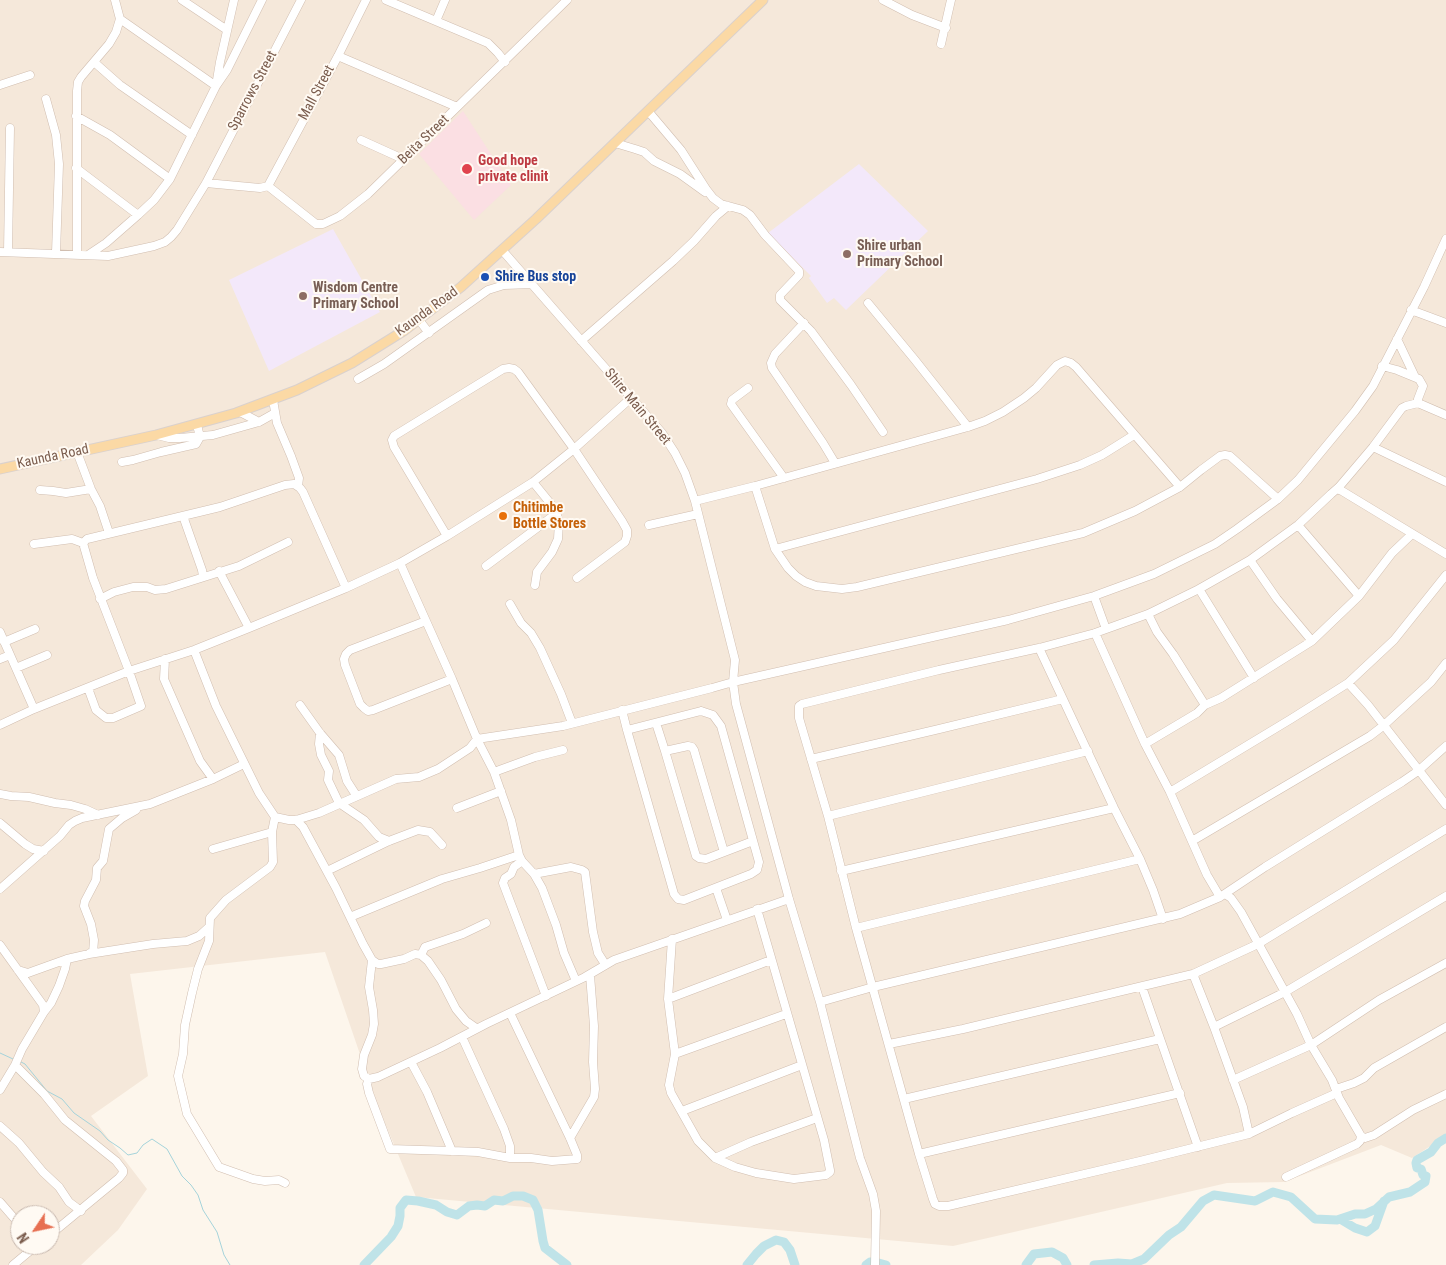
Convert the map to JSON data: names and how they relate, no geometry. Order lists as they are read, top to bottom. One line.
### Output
{"streets":{"main road":["Kaunda Road"],"street":["Sparrows Street","Mall Street","Beita Street","Shire Main Street"]},"crossings":[["Mall Street","Beita Street"],["Kaunda Road","Shire Main Street"]],"places":["Good hope private clinit","Shire urban Primary School","Shire Bus stop","Wisdom Centre Primary School","Chitimbe Bottle Stores"],"north":"bottom left"}
